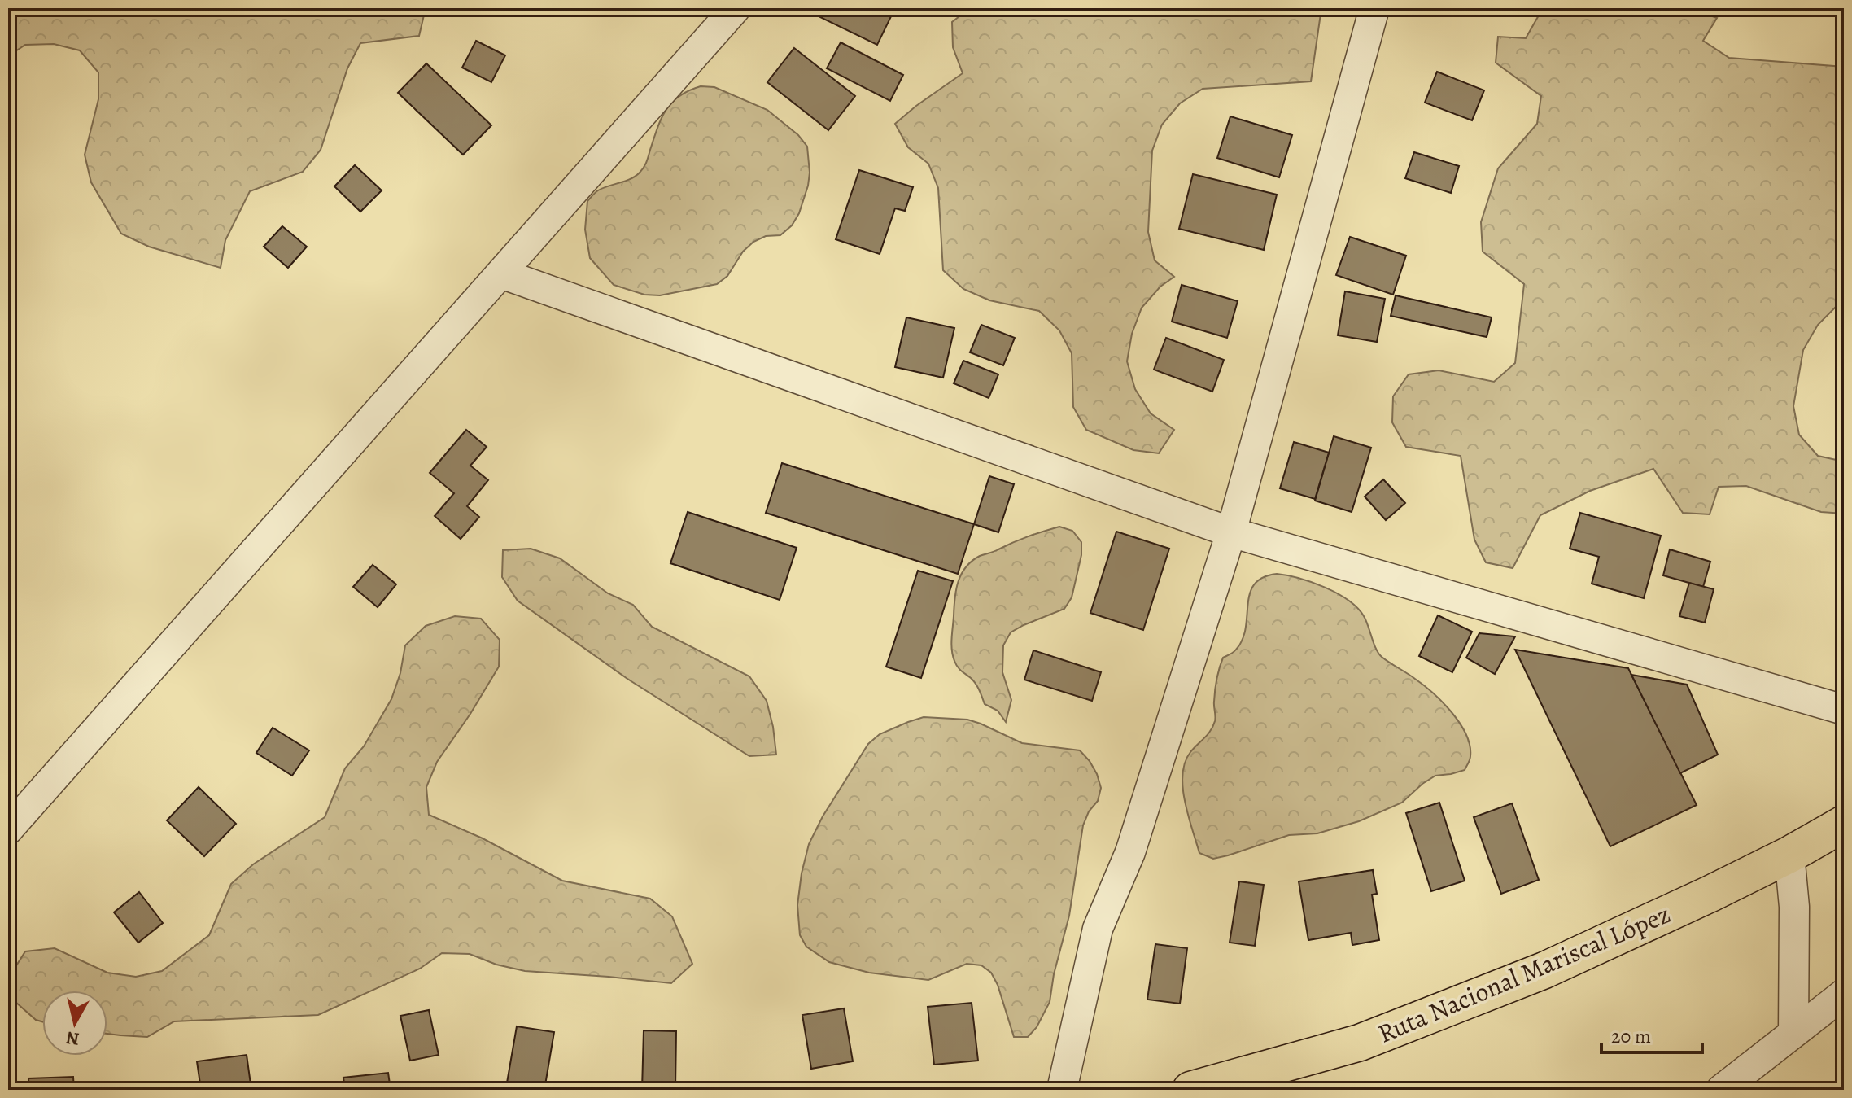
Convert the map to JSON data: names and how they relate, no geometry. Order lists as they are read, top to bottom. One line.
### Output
{"streets":{"highway":["Ruta Nacional Mariscal López"]},"scale_bar":"20 m","north":"bottom"}
